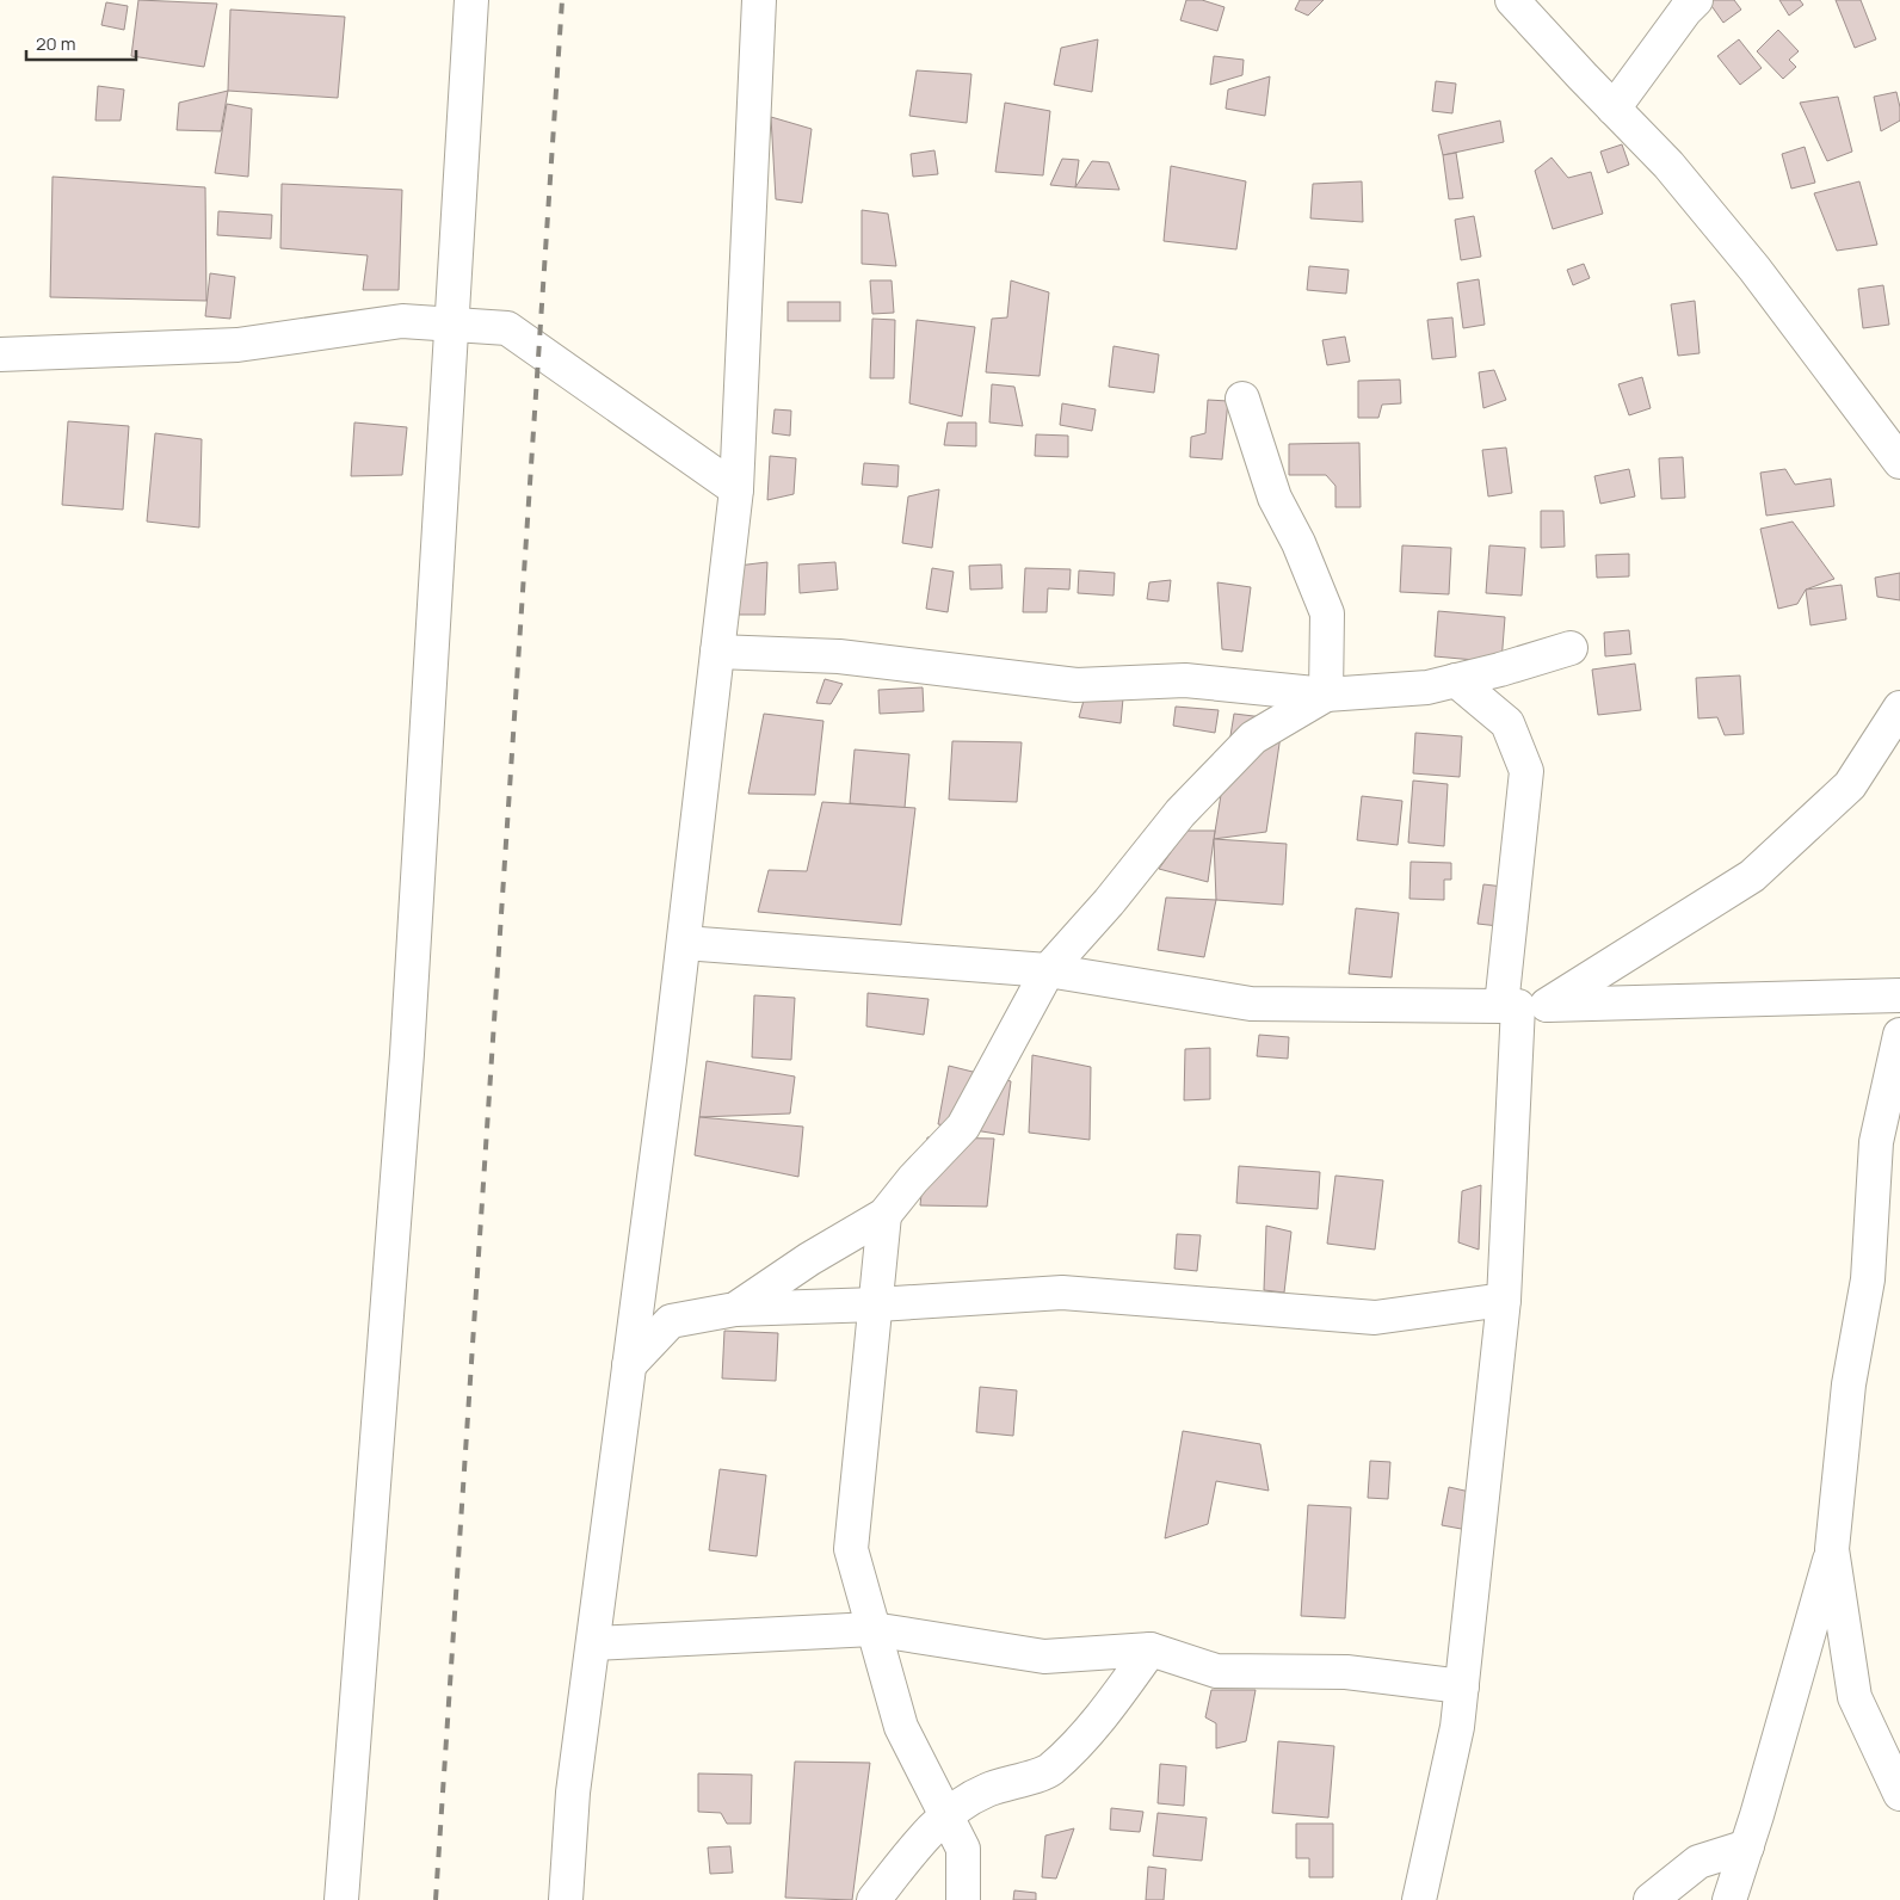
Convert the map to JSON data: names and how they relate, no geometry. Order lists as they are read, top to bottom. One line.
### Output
{"scale_bar":"20 m"}
